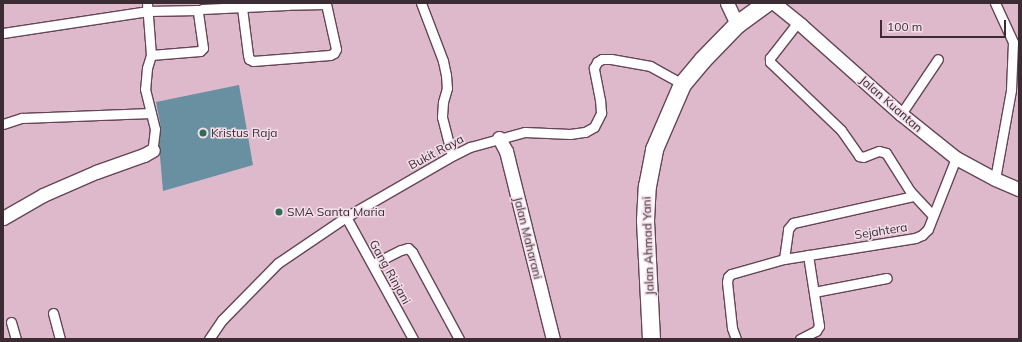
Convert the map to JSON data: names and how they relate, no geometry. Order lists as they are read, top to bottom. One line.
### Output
{"streets":{"highway":["Jalan Ahmad Yani"],"street":["Jalan Kuantan","Bukit Raya","Sejahtera","Jalan Maharani","Gang Rinjani"]},"crossings":[["Jalan Kuantan","Sejahtera"],["Bukit Raya","Jalan Maharani"],["Bukit Raya","Jalan Ahmad Yani"],["Bukit Raya","Gang Rinjani"]],"places":["Kristus Raja","SMA Santa Maria"],"scale_bar":"100 m"}
